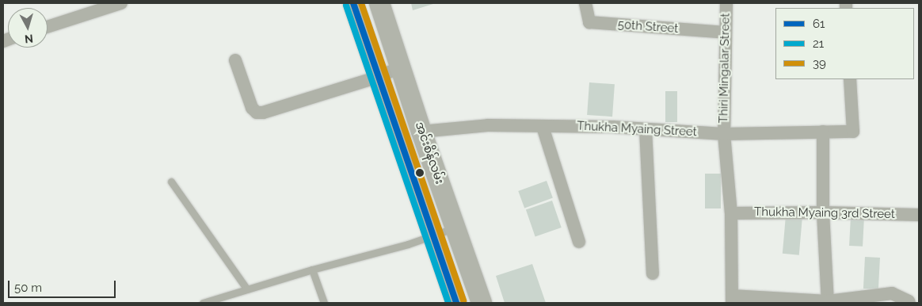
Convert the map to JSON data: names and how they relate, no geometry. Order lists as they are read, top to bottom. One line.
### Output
{"streets":{"main road":["အင်းစိန်လမ်း"],"street":["50th Street","Thiri Mingalar Street","Thukha Myaing Street","Thukha Myaing 3rd Street"]},"crossings":[["50th Street","Thiri Mingalar Street"],["Thiri Mingalar Street","Thukha Myaing Street"],["Thiri Mingalar Street","Thukha Myaing 3rd Street"],["Thukha Myaing Street","အင်းစိန်လမ်း"]],"lines":["transit line 61","transit line 39","transit line 21"],"legend":["61","21","39"],"scale_bar":"50 m","north":"bottom"}
